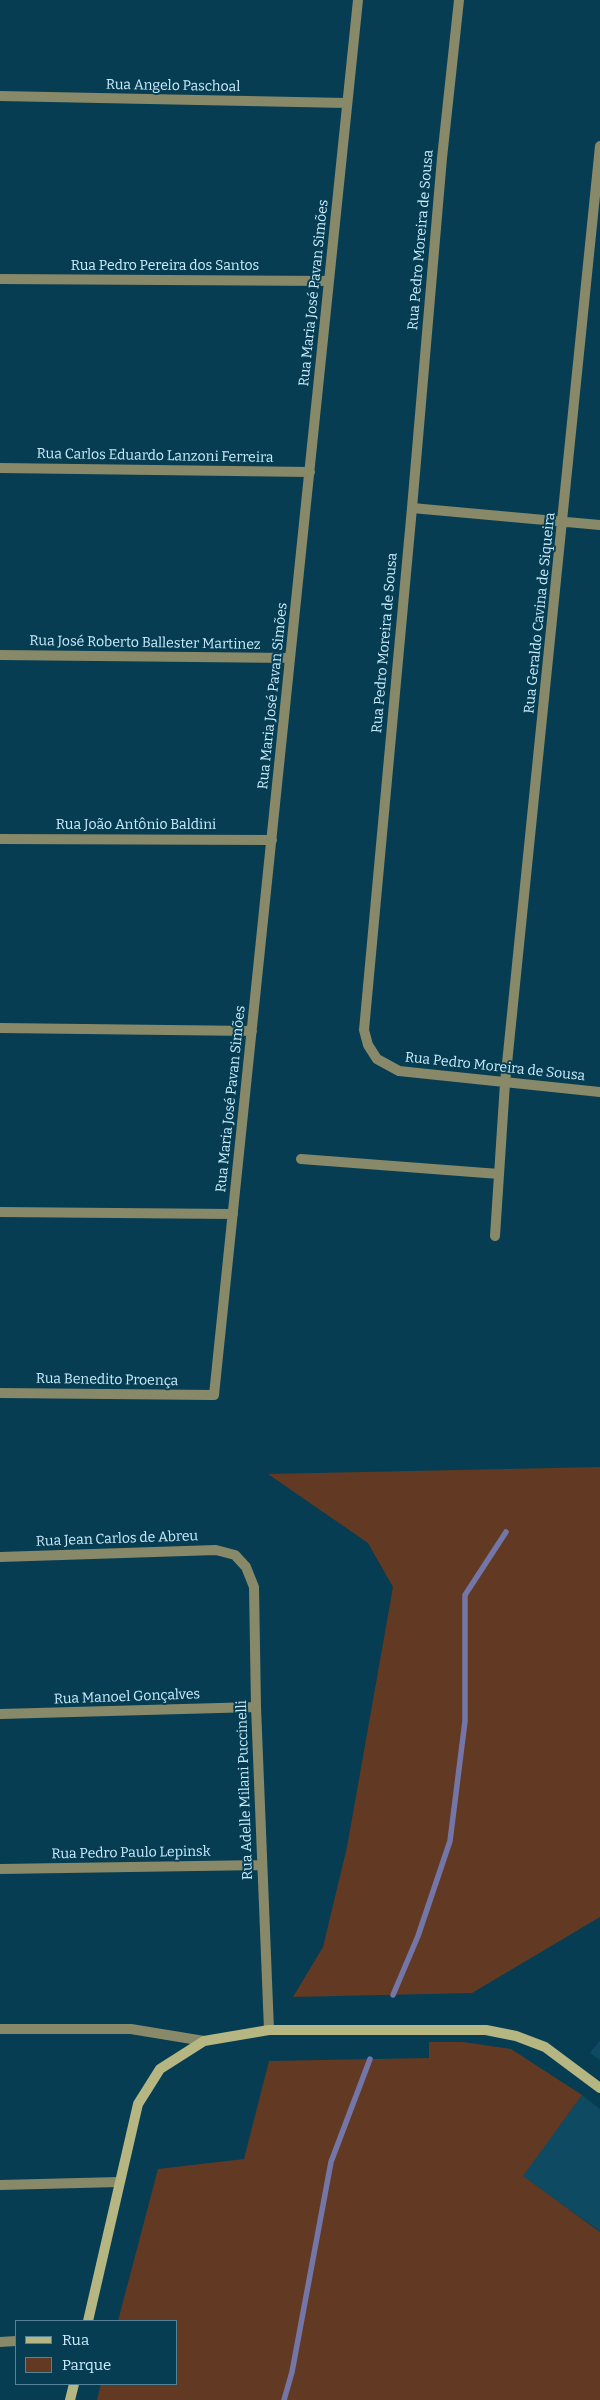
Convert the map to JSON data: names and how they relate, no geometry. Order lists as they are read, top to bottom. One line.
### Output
{"streets":{"street":["Rua Angelo Paschoal","Rua Pedro Moreira de Sousa","Rua Pedro Pereira dos Santos","Rua Maria José Pavan Simões","Rua Carlos Eduardo Lanzoni Ferreira","Rua Geraldo Cavina de Siqueira","Rua José Roberto Ballester Martinez","Rua João Antônio Baldini","Rua Benedito Proença","Rua Jean Carlos de Abreu","Rua Manoel Gonçalves","Rua Adelle Milani Puccinelli","Rua Pedro Paulo Lepinsk"]},"crossings":[["Rua Angelo Paschoal","Rua Maria José Pavan Simões"],["Rua Pedro Moreira de Sousa","Rua Geraldo Cavina de Siqueira"],["Rua Pedro Pereira dos Santos","Rua Maria José Pavan Simões"],["Rua Maria José Pavan Simões","Rua Carlos Eduardo Lanzoni Ferreira"],["Rua Maria José Pavan Simões","Rua José Roberto Ballester Martinez"],["Rua Maria José Pavan Simões","Rua João Antônio Baldini"],["Rua Maria José Pavan Simões","Rua Benedito Proença"],["Rua Jean Carlos de Abreu","Rua Adelle Milani Puccinelli"],["Rua Manoel Gonçalves","Rua Adelle Milani Puccinelli"],["Rua Adelle Milani Puccinelli","Rua Pedro Paulo Lepinsk"]],"legend":["Rua","Parque"]}
